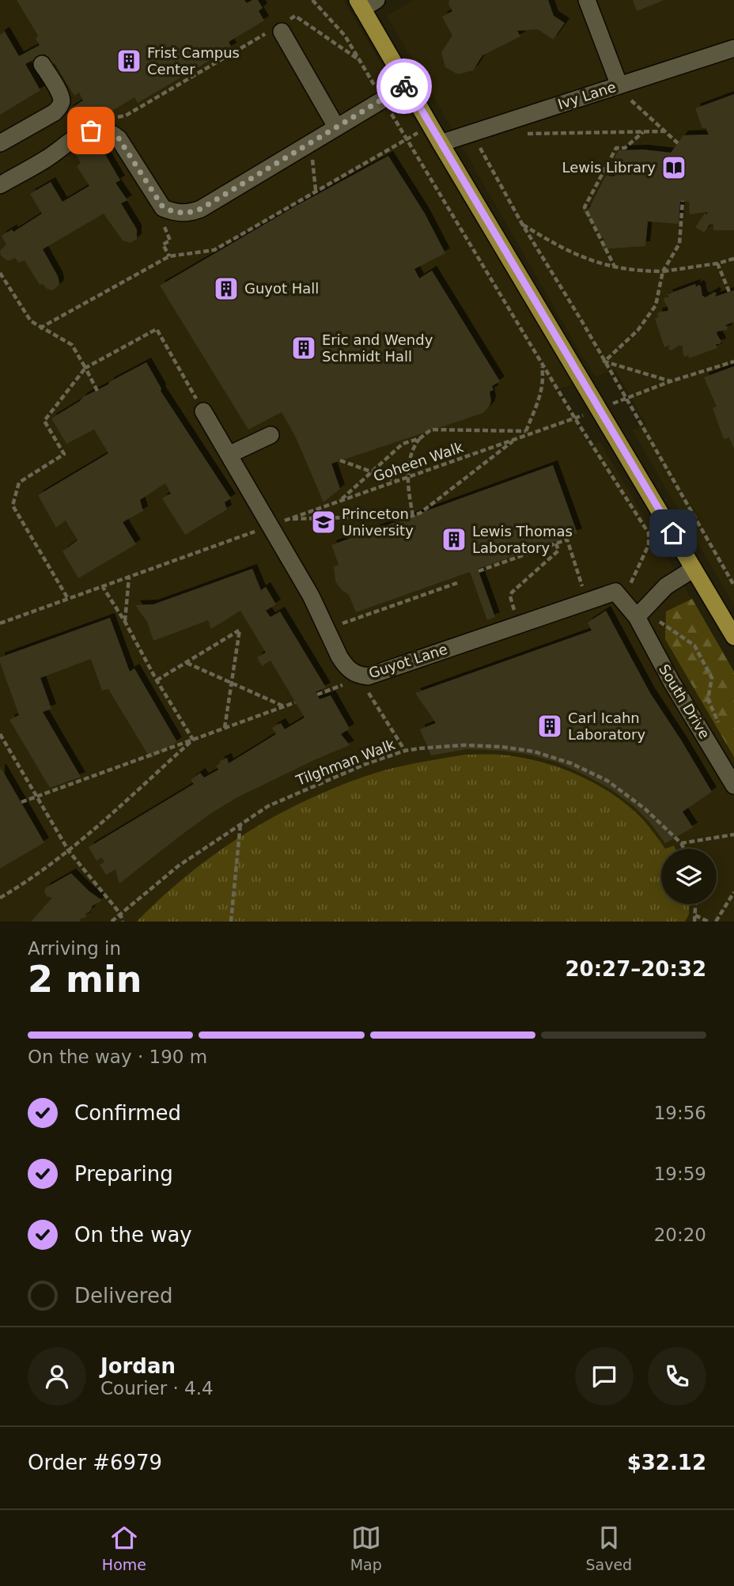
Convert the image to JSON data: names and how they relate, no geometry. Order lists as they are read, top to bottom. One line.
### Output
{"streets":{"street":["Ivy Lane","Guyot Lane","South Drive"],"path":["Goheen Walk","Tilghman Walk"]},"crossings":[["Goheen Walk","Guyot Lane"],["Guyot Lane","South Drive"]],"places":{"building":["Frist Campus Center","Guyot Hall","Eric and Wendy Schmidt Hall","Lewis Thomas Laboratory","Carl Icahn Laboratory"],"library":["Lewis Library"],"school or university":["Princeton University"]},"page":{"heading":["2 min","Arriving in","20:27–20:32"],"panel":["Jordan","Courier · 4.4","Order #6979","$32.12"],"bar":"On the way · 190 m","list":[["Confirmed","19:56"],["Preparing","19:59"],["On the way","20:20"],"Delivered"],"tabs":["Home","Map","Saved"]}}
